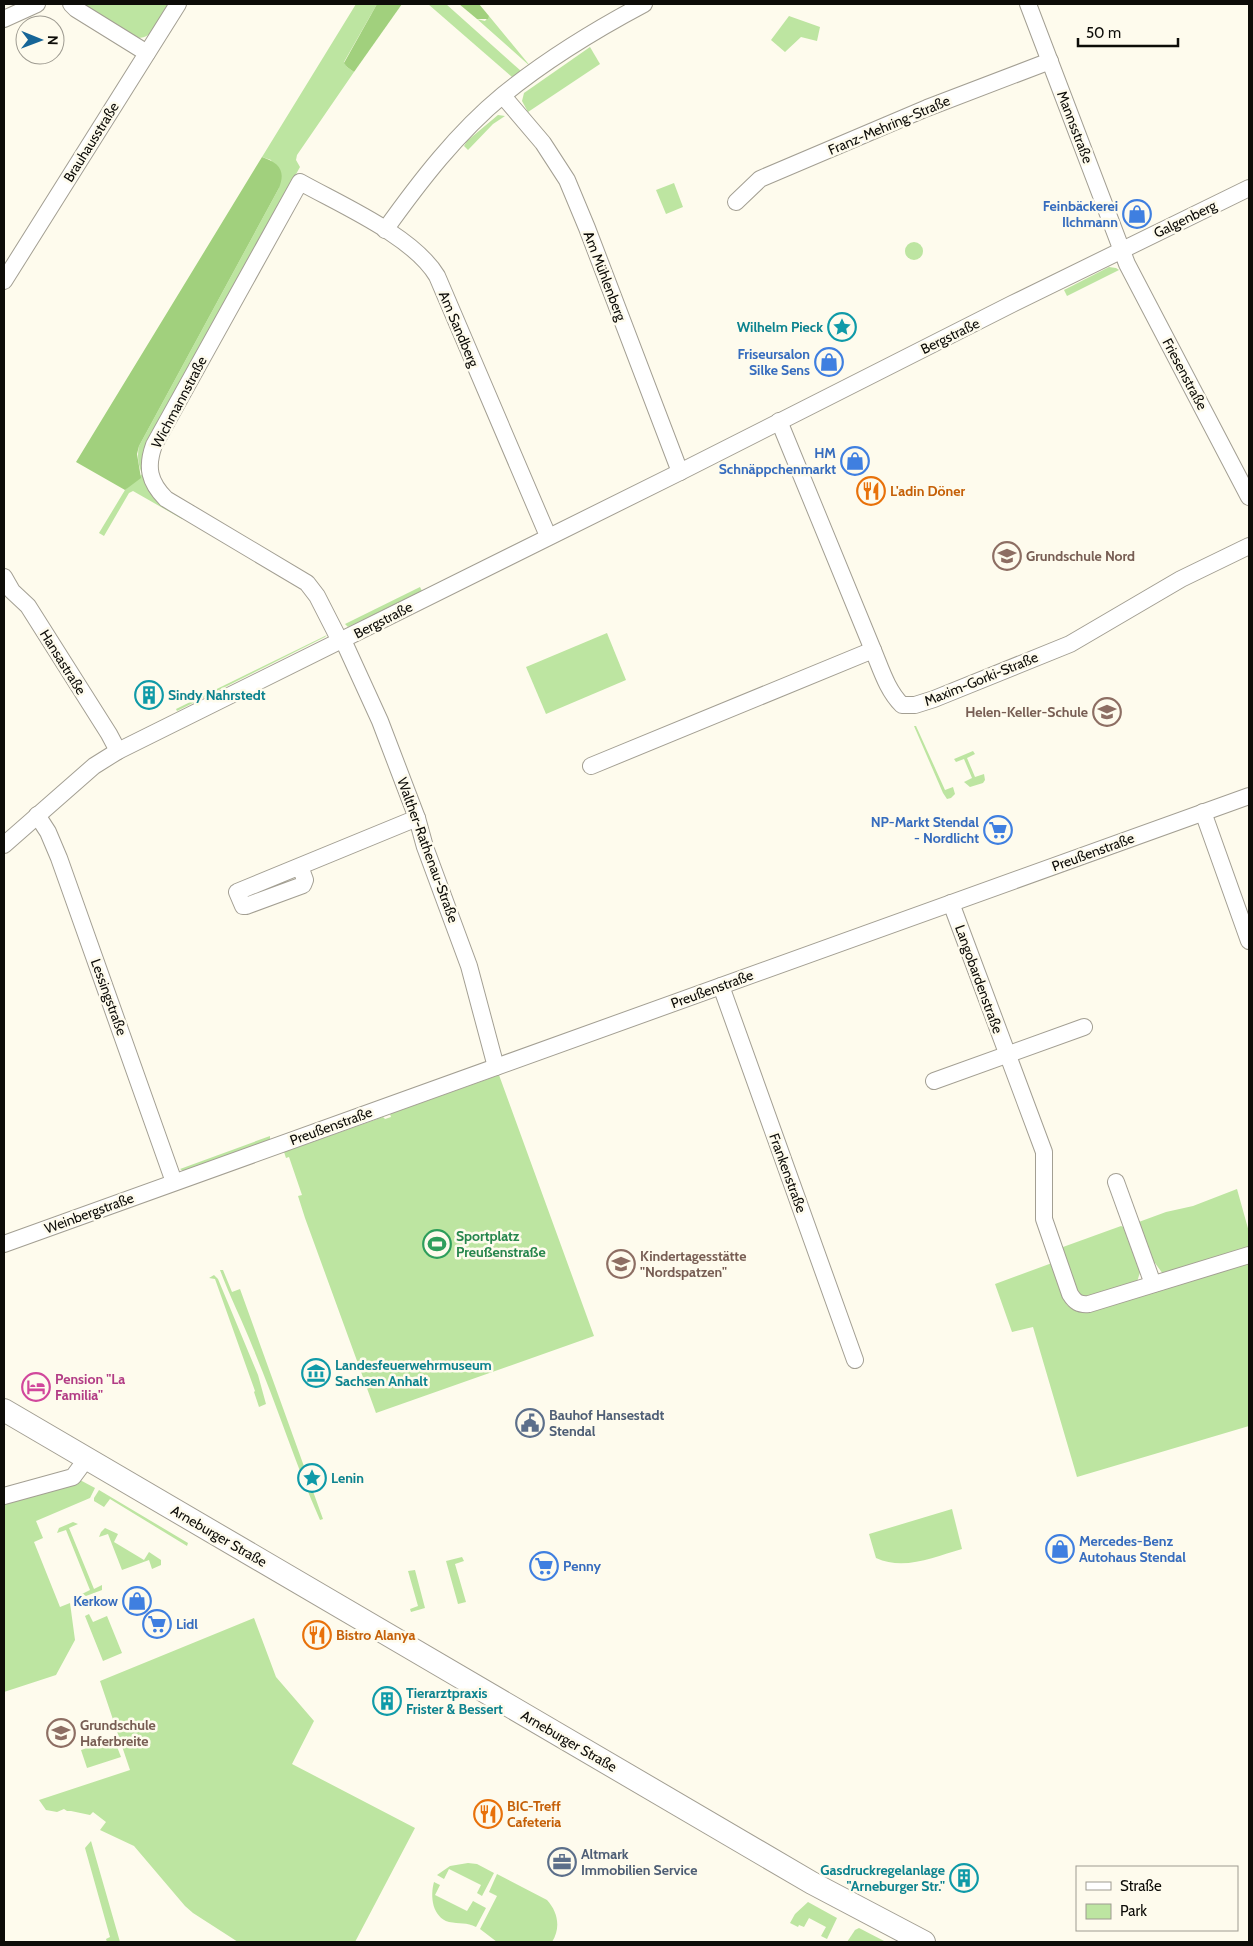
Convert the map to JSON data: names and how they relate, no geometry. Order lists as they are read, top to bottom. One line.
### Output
{"streets":{"main road":["Arneburger Straße"],"street":["Franz-Mehring-Straße","Mannsstraße","Brauhausstraße","Galgenberg","Am Mühlenberg","Am Sandberg","Bergstraße","Friesenstraße","Wichmannstraße","Hansastraße","Maxim-Gorki-Straße","Walther-Rathenau-Straße","Preußenstraße","Langobardenstraße","Lessingstraße","Frankenstraße","Weinbergstraße"]},"crossings":[["Franz-Mehring-Straße","Mannsstraße"],["Mannsstraße","Galgenberg"],["Mannsstraße","Bergstraße"],["Mannsstraße","Friesenstraße"],["Galgenberg","Bergstraße"],["Galgenberg","Friesenstraße"],["Am Mühlenberg","Bergstraße"],["Am Sandberg","Bergstraße"],["Am Sandberg","Wichmannstraße"],["Bergstraße","Friesenstraße"],["Bergstraße","Wichmannstraße"],["Bergstraße","Hansastraße"],["Bergstraße","Walther-Rathenau-Straße"],["Bergstraße","Lessingstraße"],["Wichmannstraße","Walther-Rathenau-Straße"],["Walther-Rathenau-Straße","Preußenstraße"],["Preußenstraße","Langobardenstraße"],["Preußenstraße","Lessingstraße"],["Preußenstraße","Frankenstraße"],["Preußenstraße","Weinbergstraße"],["Lessingstraße","Weinbergstraße"]],"places":{"shop":["Feinbäckerei Ilchmann","Friseursalon Silke Sens","HM Schnäppchenmarkt","Mercedes-Benz Autohaus Stendal","Kerkow"],"place":["Wilhelm Pieck","Lenin"],"restaurant":["L'adin Döner","Bistro Alanya","BIC-Treff Cafeteria"],"school or university":["Grundschule Nord","Helen-Keller-Schule","Kindertagesstätte \"Nordspatzen\"","Grundschule Haferbreite"],"building":["Sindy Nahrstedt","Tierarztpraxis Frister & Bessert","Gasdruckregelanlage \"Arneburger Str.\""],"supermarket":["NP-Markt Stendal - Nordlicht","Penny","Lidl"],"sports":["Sportplatz Preußenstraße"],"museum":["Landesfeuerwehrmuseum Sachsen Anhalt"],"hotel":["Pension \"La Familia\""],"public building":["Bauhof Hansestadt Stendal"],"office":["Altmark Immobilien Service"]},"legend":["Straße","Park"],"scale_bar":"50 m","north":"right"}
